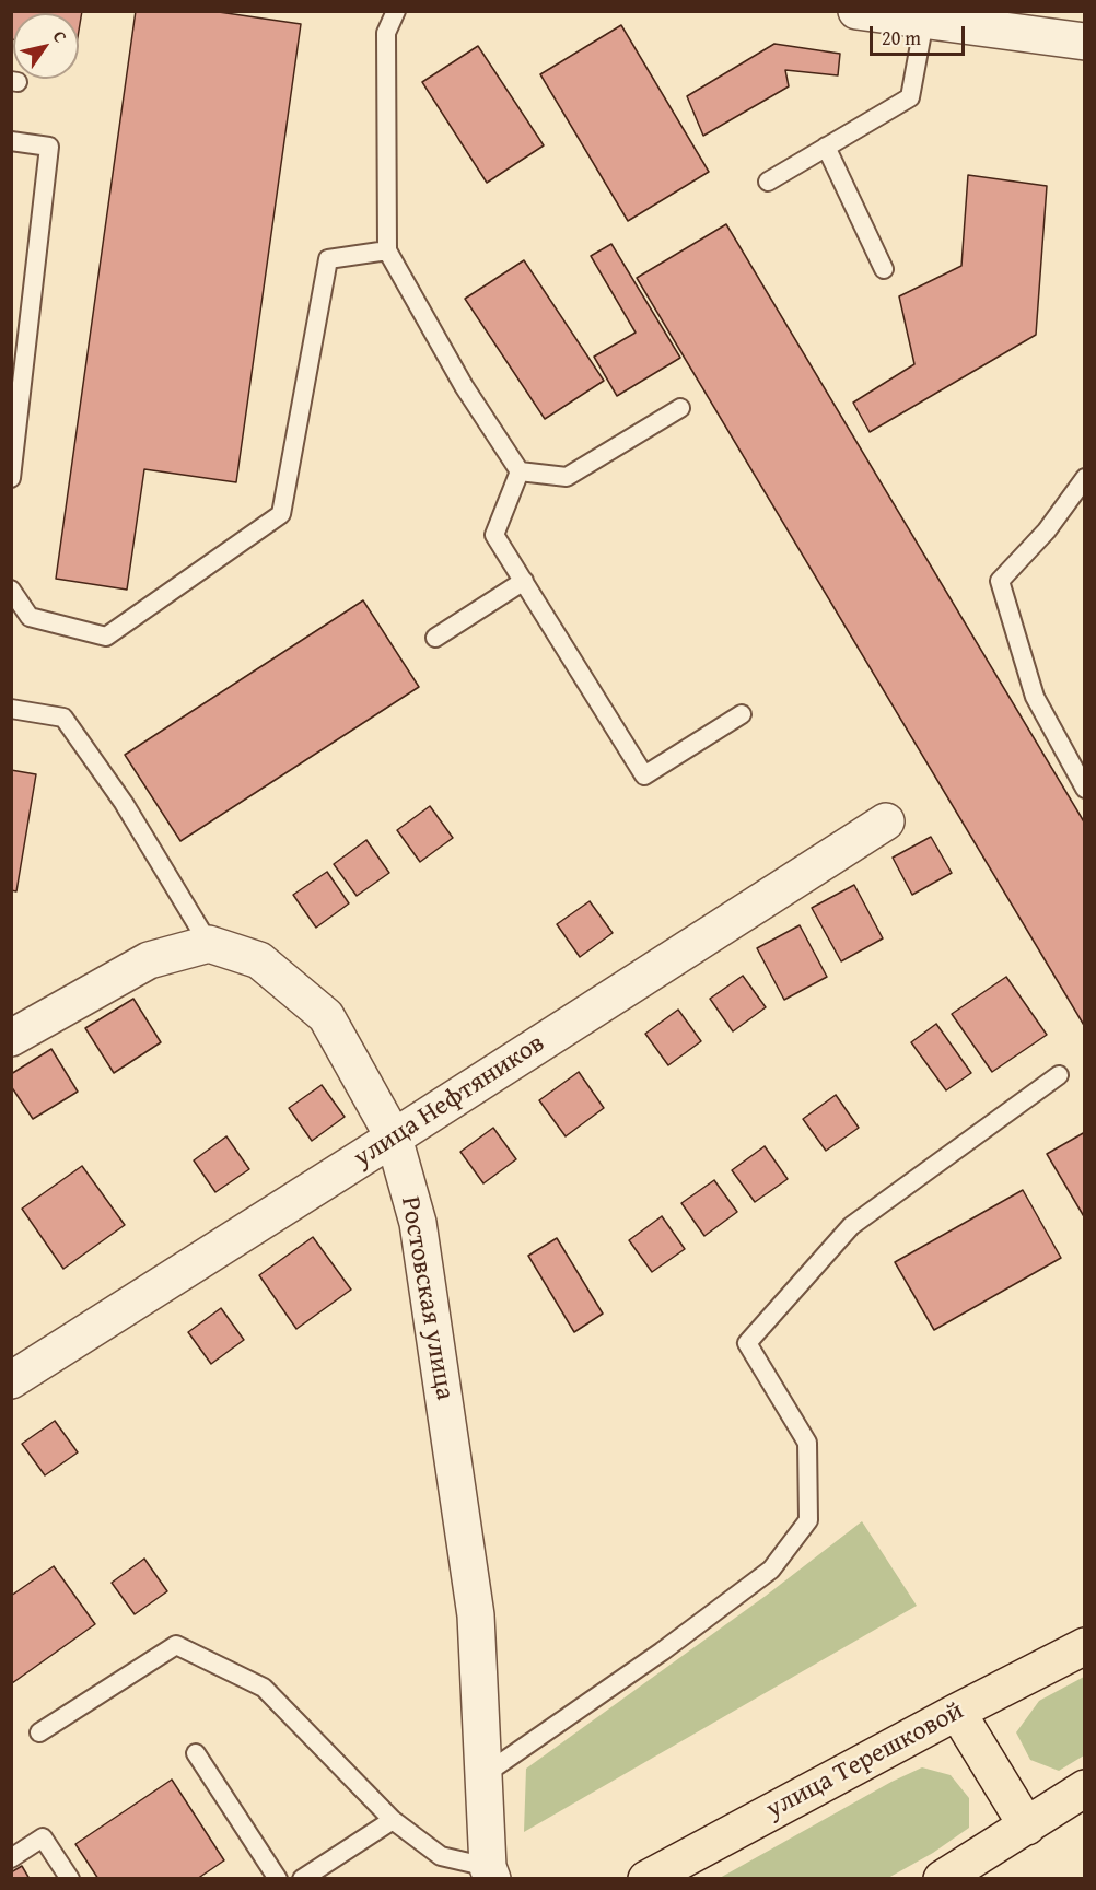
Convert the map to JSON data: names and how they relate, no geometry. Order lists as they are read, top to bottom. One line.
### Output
{"streets":{"main road":["улица Терешковой"],"street":["улица Нефтяников","Ростовская улица"]},"crossings":[["улица Нефтяников","Ростовская улица"]],"scale_bar":"20 m","north":"top right"}
